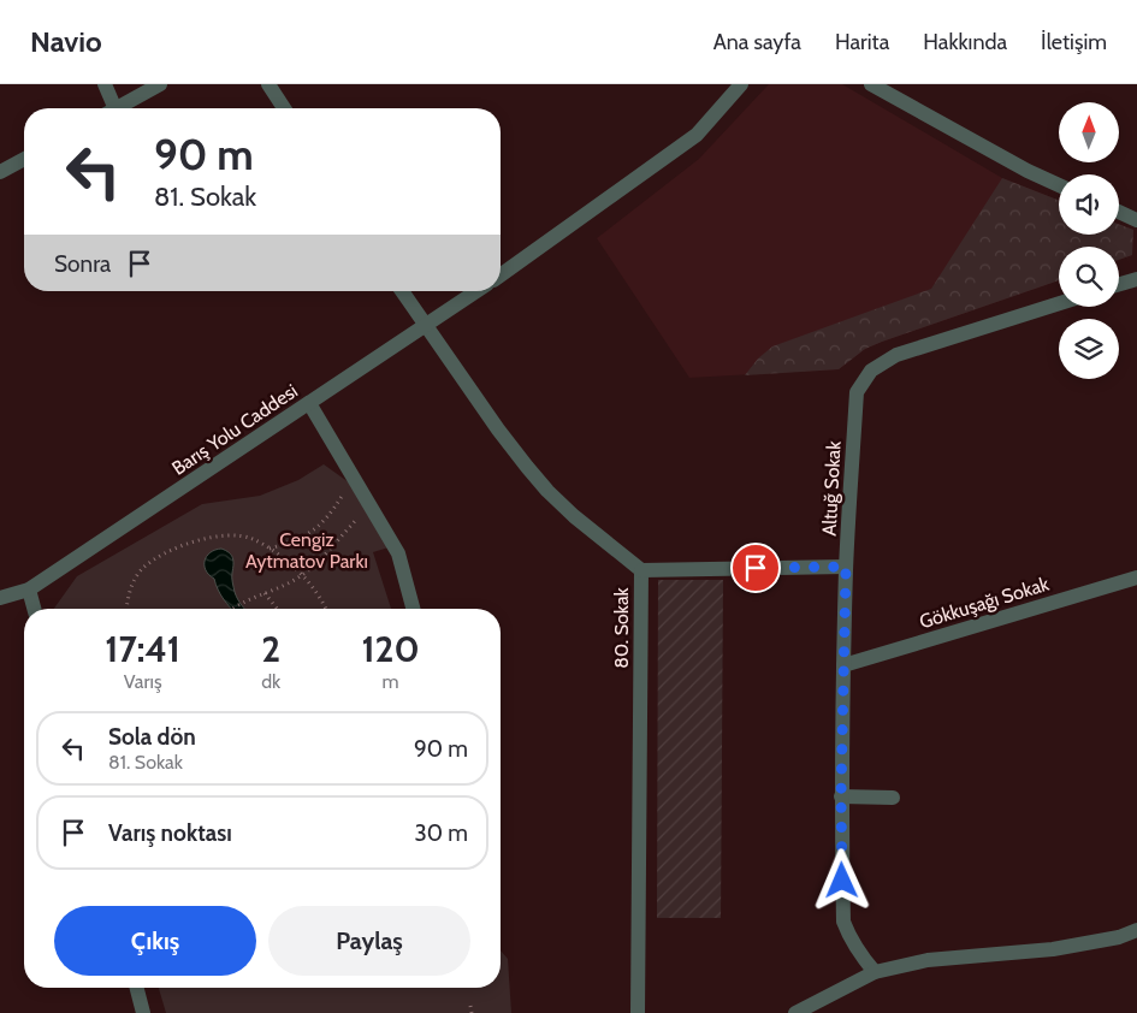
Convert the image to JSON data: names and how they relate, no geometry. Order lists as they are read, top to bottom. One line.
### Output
{"streets":{"street":["Barış Yolu Caddesi","Altuğ Sokak","Gökkuşağı Sokak","80. Sokak"]},"crossings":[["Barış Yolu Caddesi","80. Sokak"],["Altuğ Sokak","Gökkuşağı Sokak"]],"parks":["Cengiz Aytmatov Parkı"],"north":"top","page":{"header":"Navio","nav":["Ana sayfa","Harita","Hakkında","İletişim"],"turn":["90 m","81. Sokak"],"then":"Sonra","eta":["17:41","Varış","2","dk","120","m"],"list":[{"name":"Sola dön","note":"81. Sokak","value":"90 m"},{"name":"Varış noktası","value":"30 m"}],"buttons":["Çıkış","Paylaş"]}}
